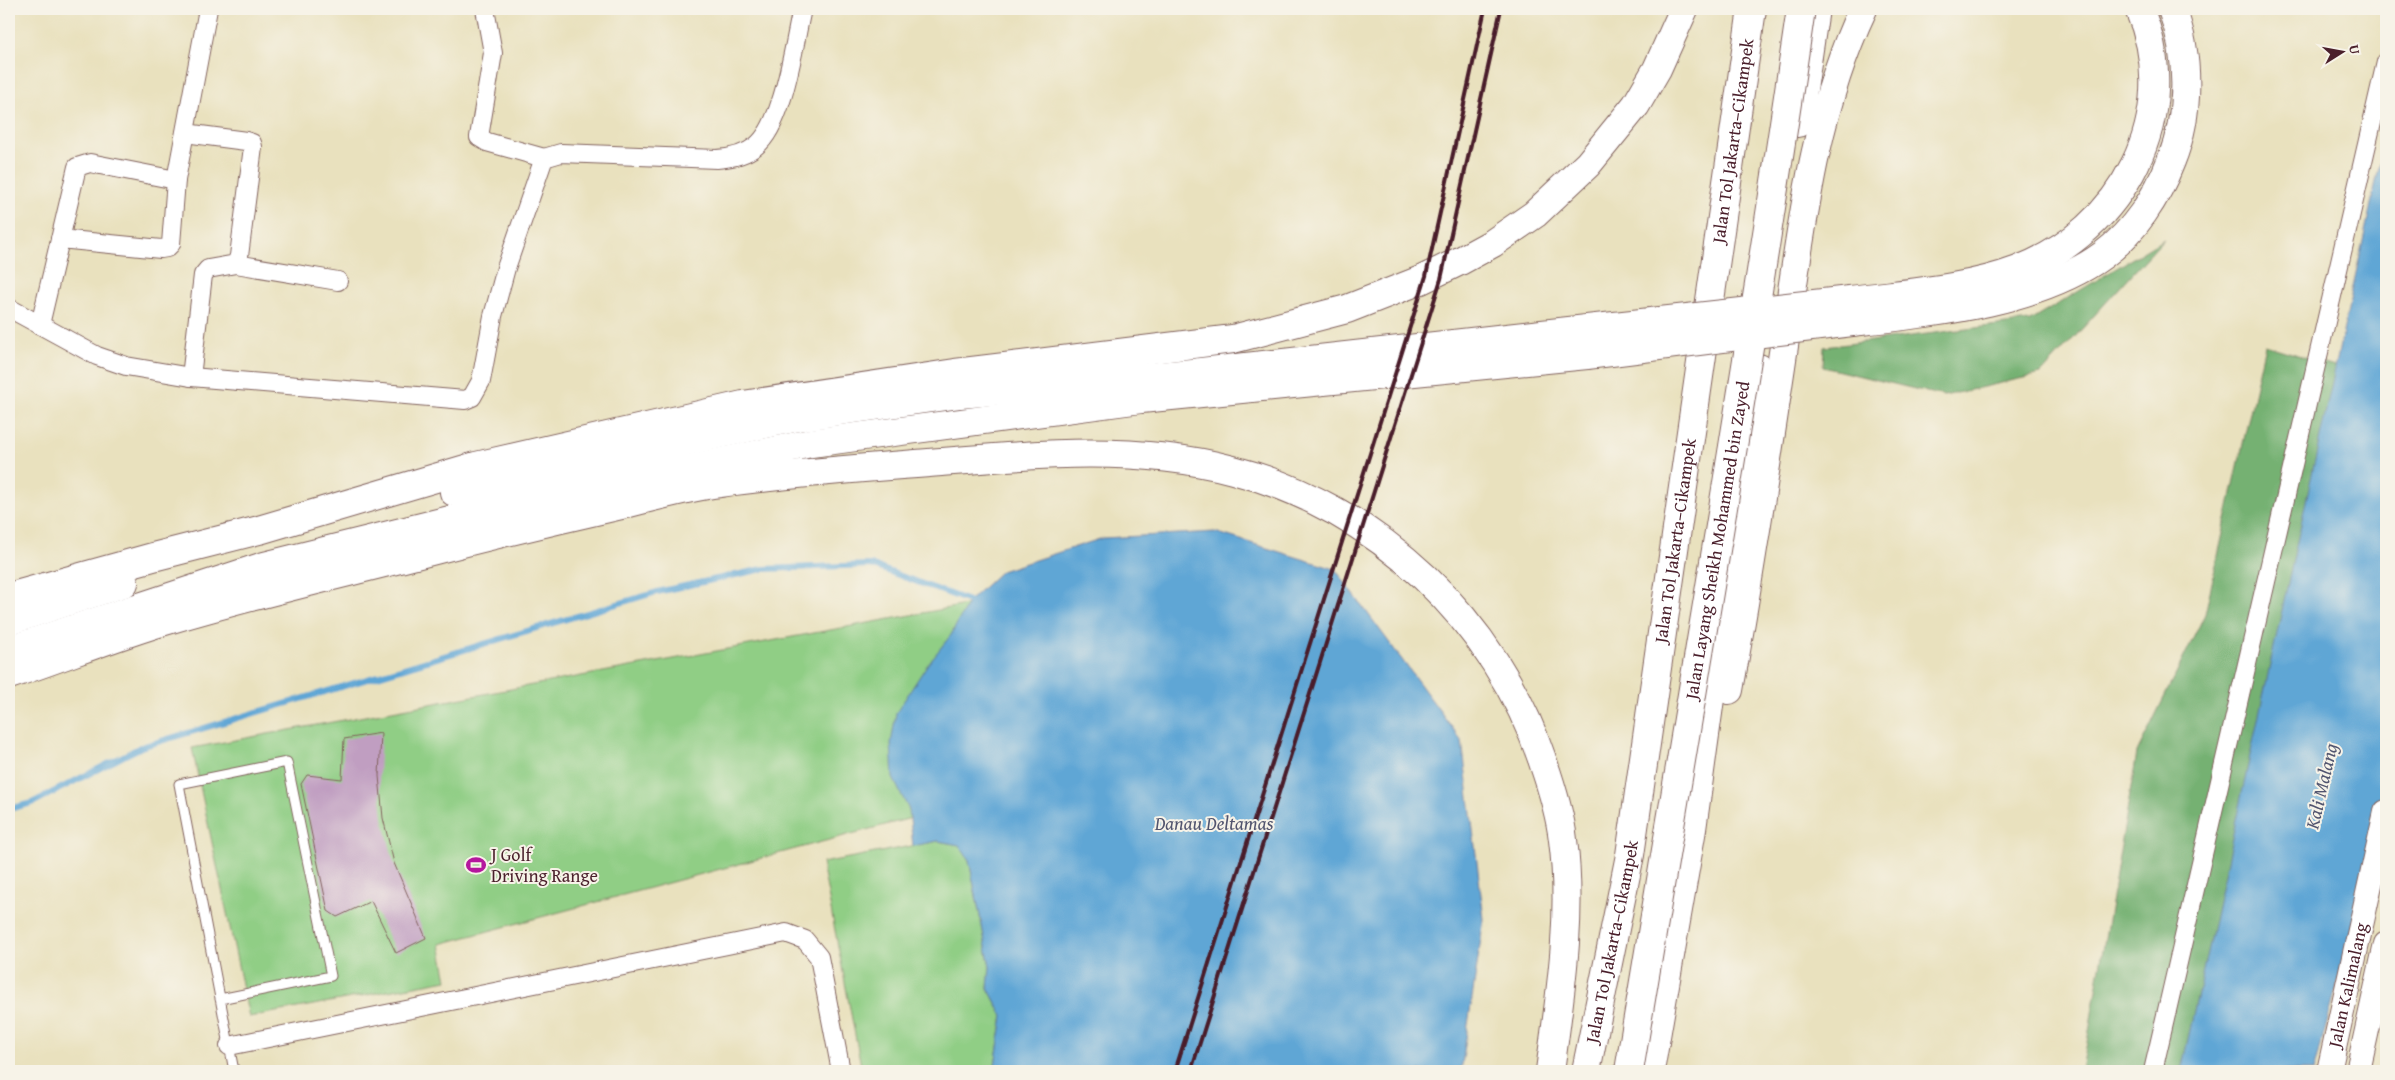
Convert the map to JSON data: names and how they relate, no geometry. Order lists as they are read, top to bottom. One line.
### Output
{"streets":{"highway":["Jalan Tol Jakarta–Cikampek","Jalan Layang Sheikh Mohammed bin Zayed"],"main road":["Jalan Kalimalang"]},"water":["Kali Malang","Danau Deltamas"],"places":{"sports":["J Golf Driving Range"]},"north":"right"}
